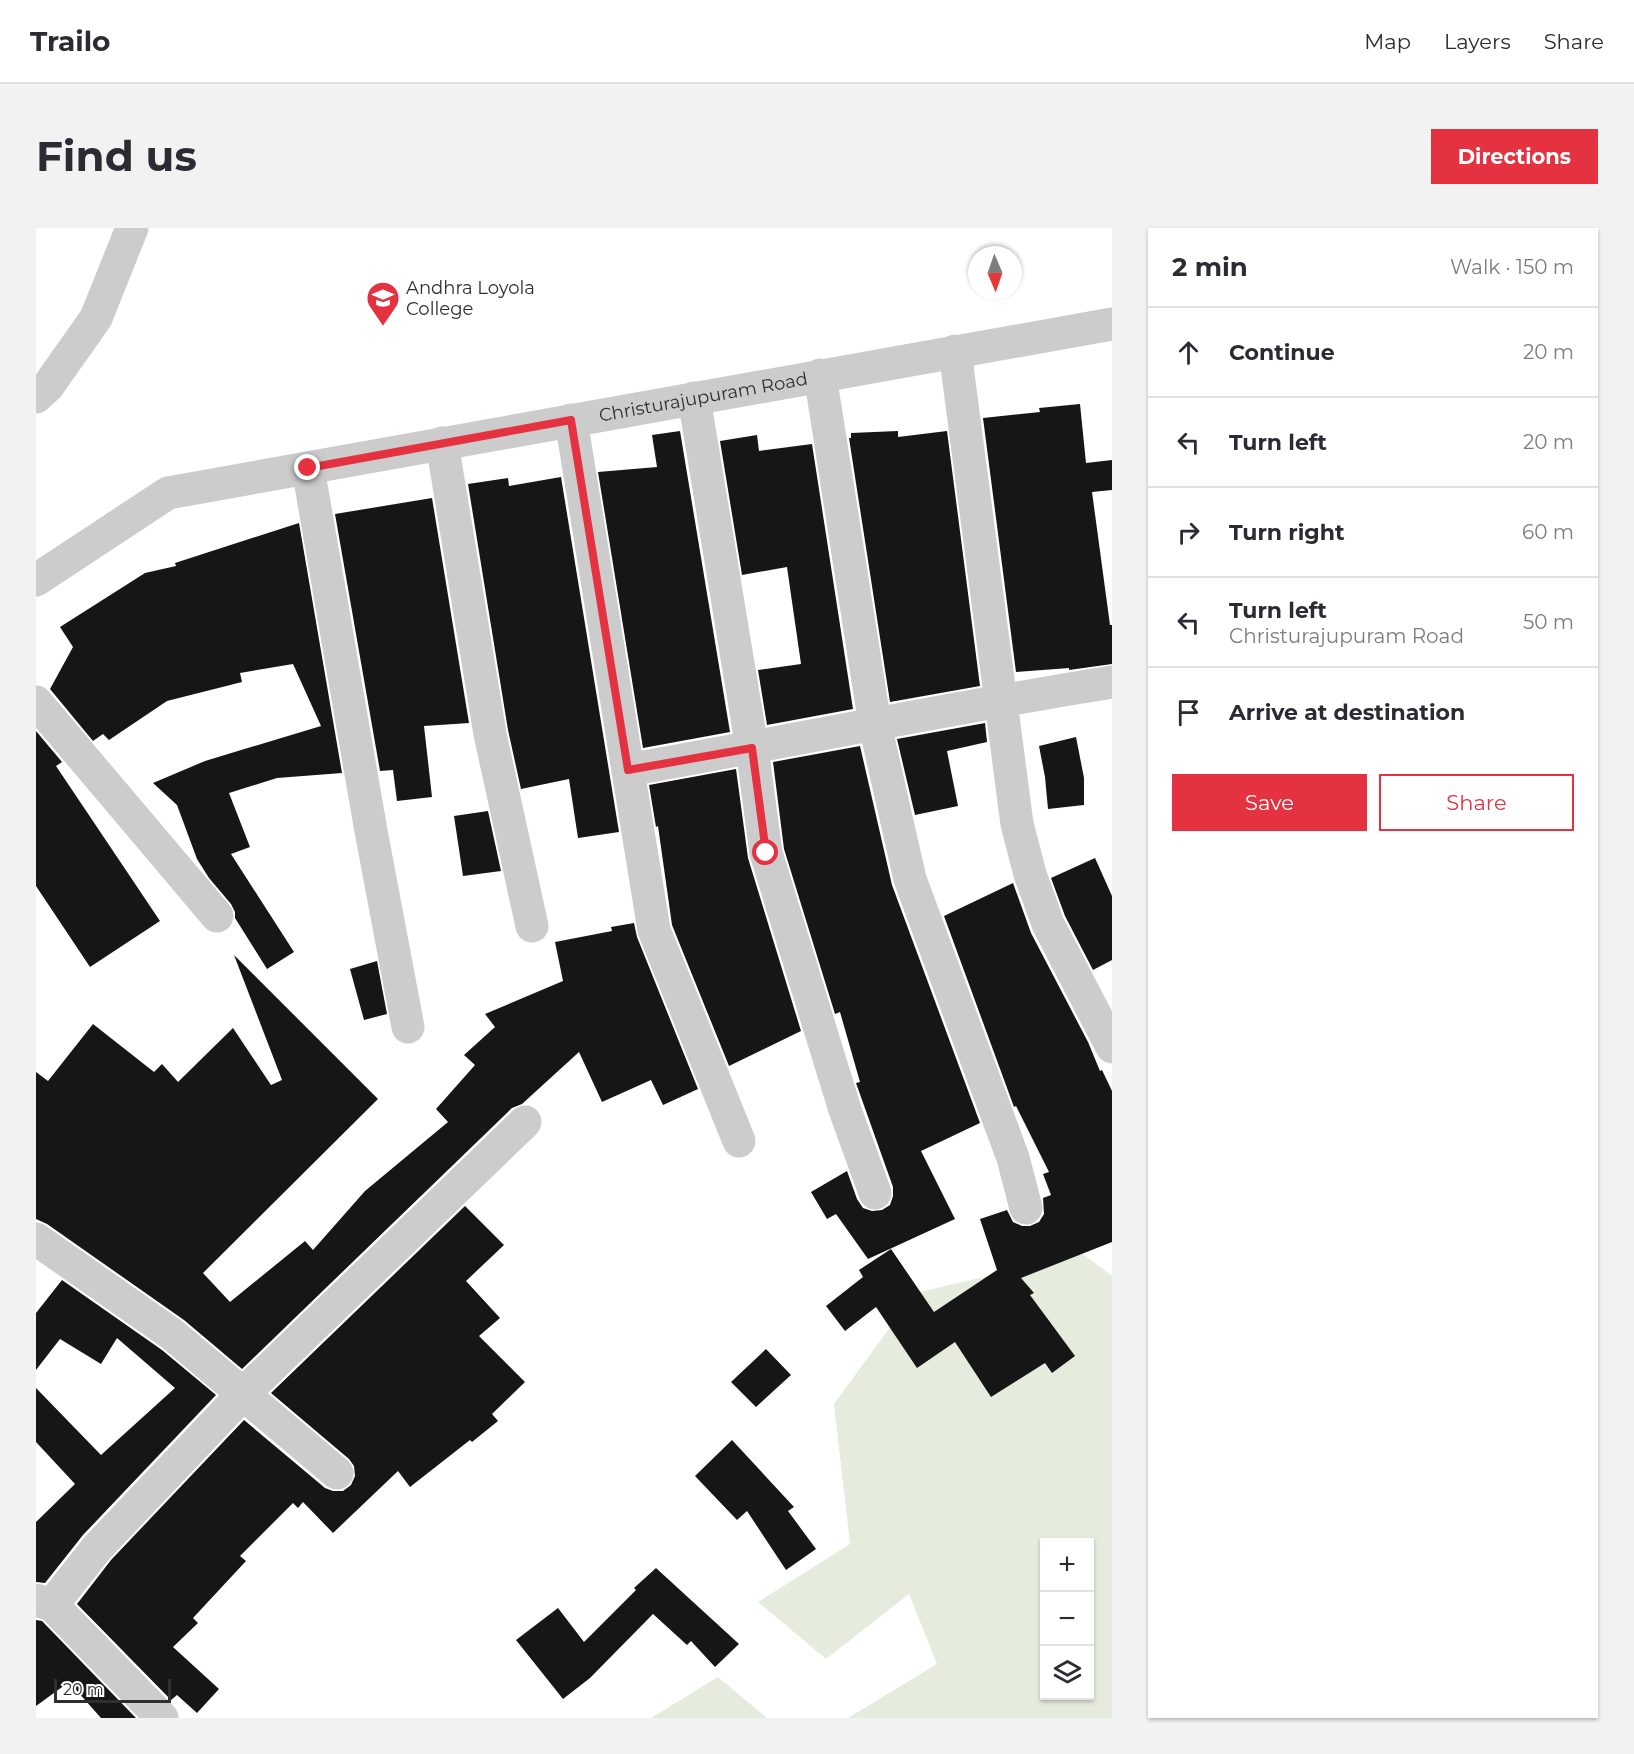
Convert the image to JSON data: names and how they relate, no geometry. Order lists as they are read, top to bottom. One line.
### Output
{"streets":{"street":["Christurajupuram Road"]},"places":{"school or university":["Andhra Loyola College"]},"scale_bar":"20 m","north":"bottom","page":{"header":"Trailo","nav":["Map","Layers","Share"],"buttons":["Directions",["Save","Share"]],"title":"Find us","heading":["2 min","Walk · 150 m"],"list":[["Continue","20 m"],["Turn left","20 m"],["Turn right","60 m"],["Turn left","Christurajupuram Road","50 m"],"Arrive at destination"],"map_buttons":["+","−"],"scale":"20 m"}}
